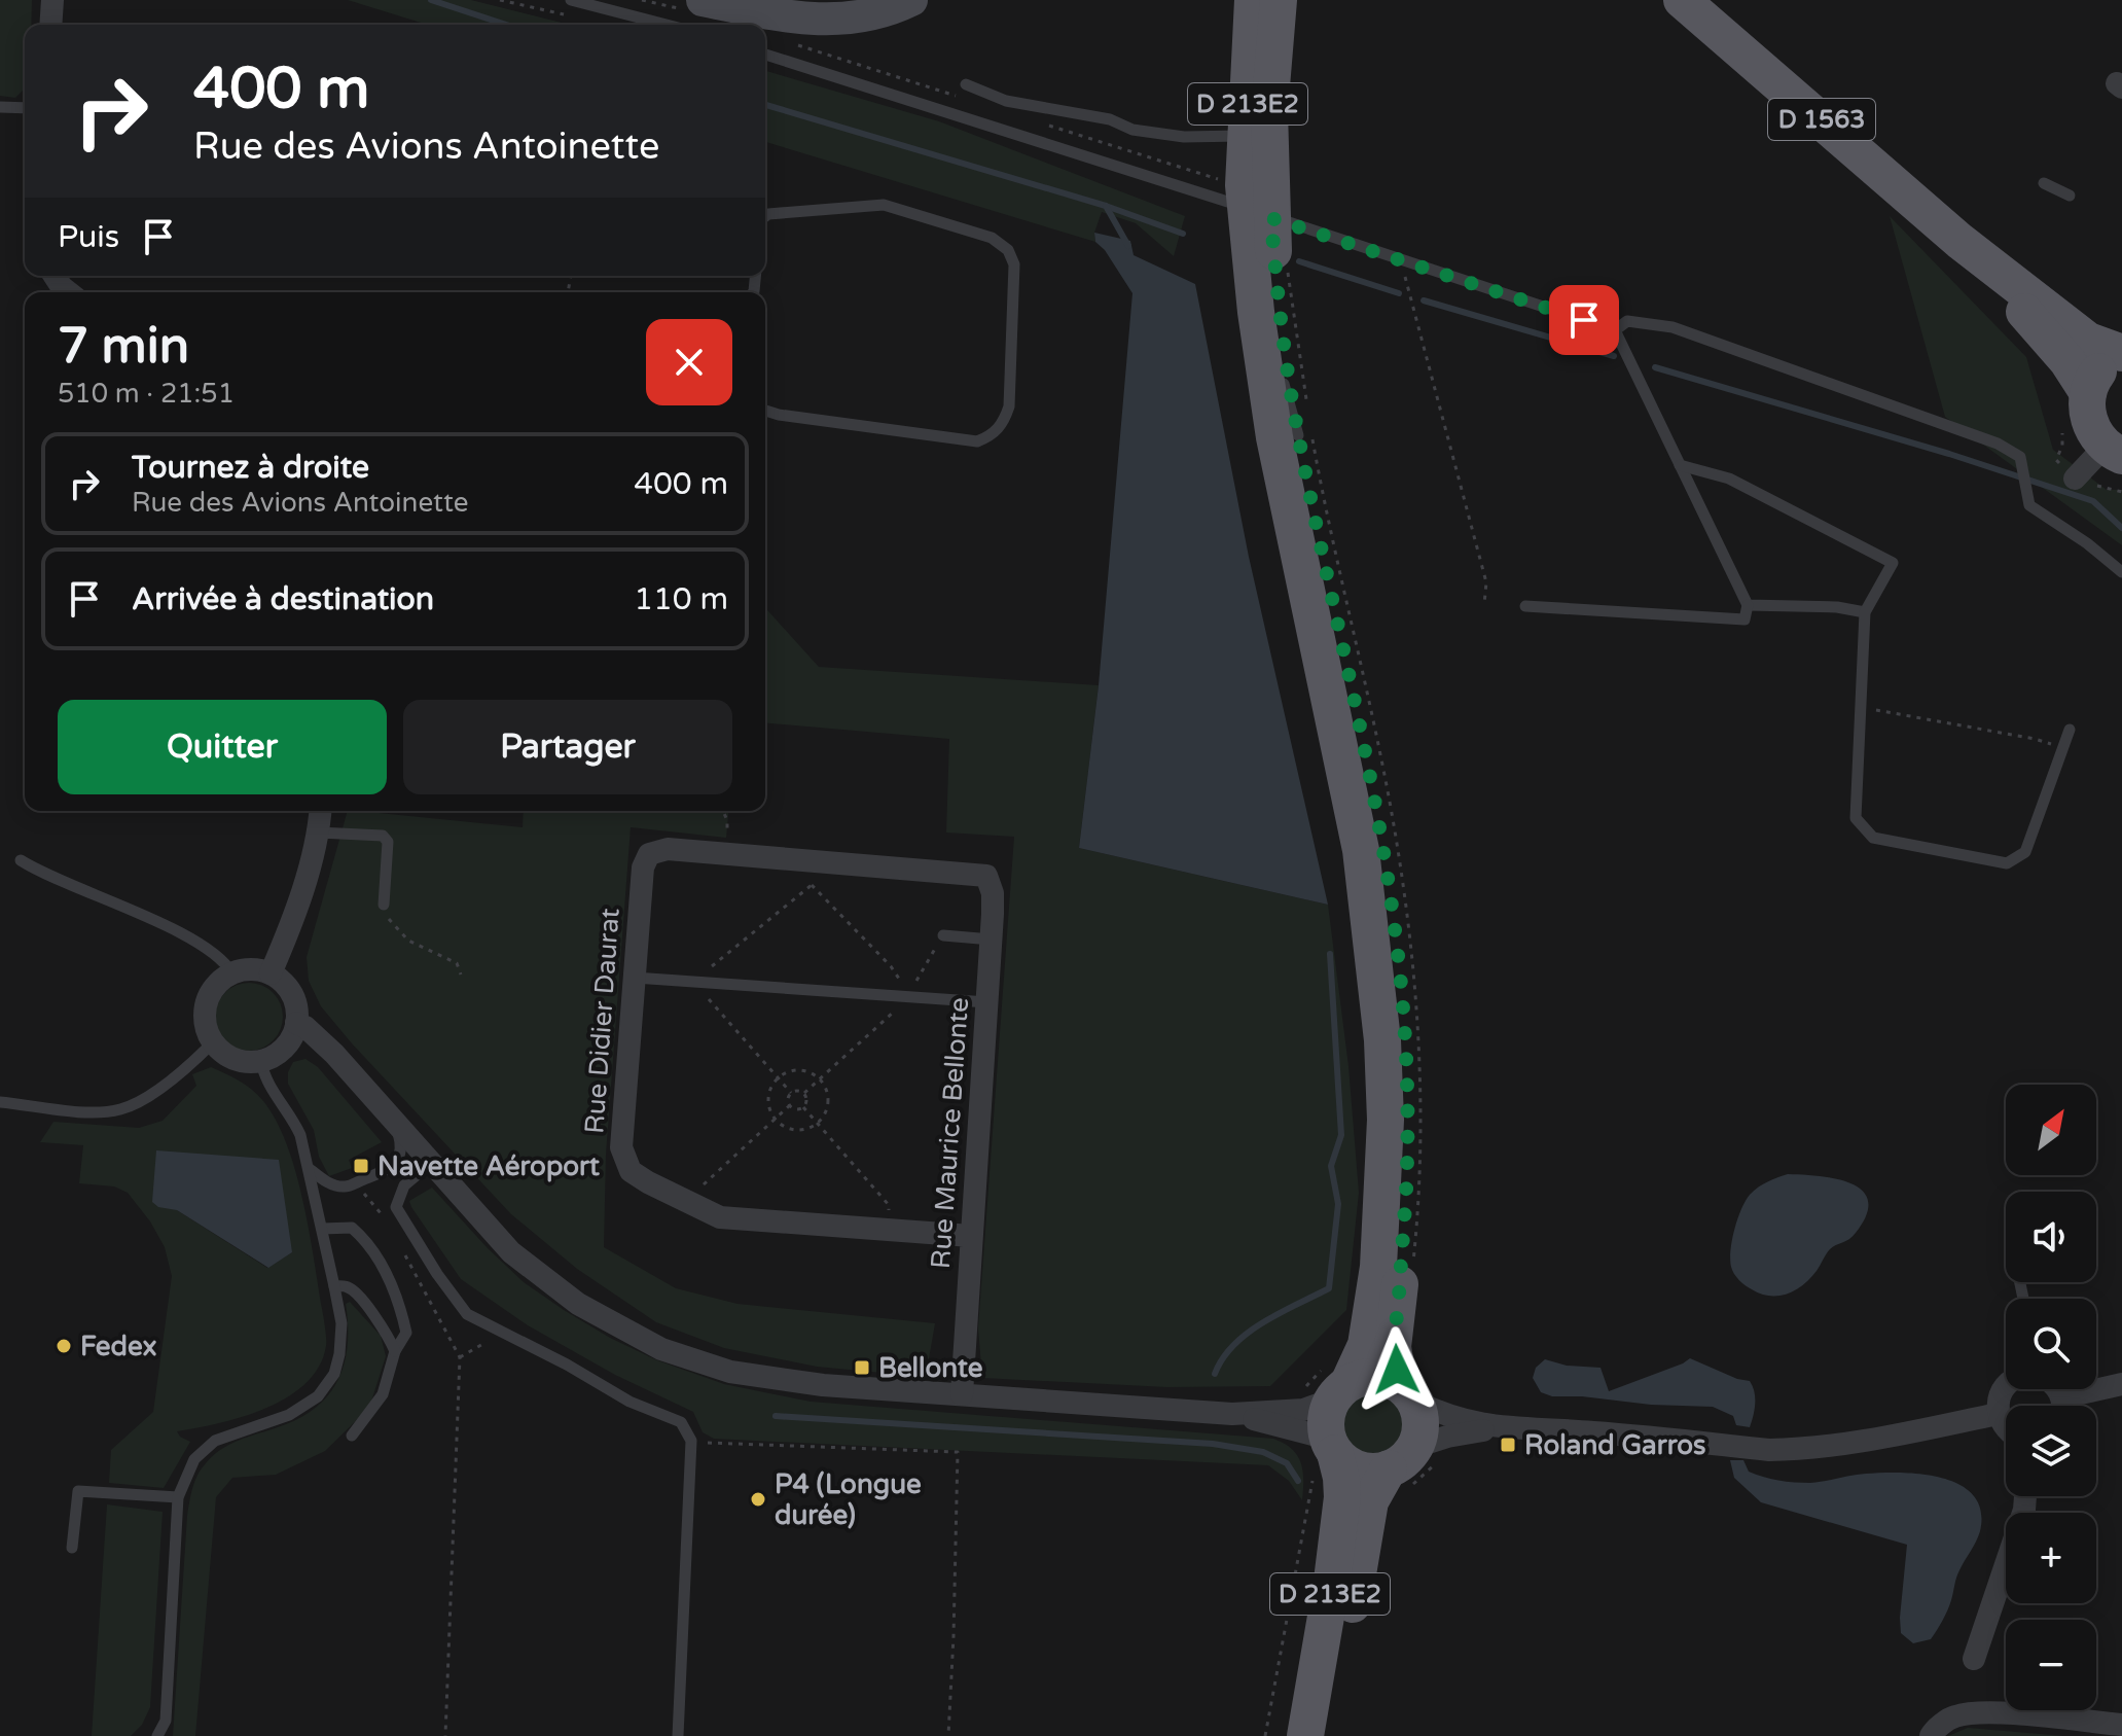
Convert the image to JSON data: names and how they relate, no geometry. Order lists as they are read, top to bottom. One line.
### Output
{"streets":{"main road":["D 213E2","D 1563"],"street":["Rue Didier Daurat","Rue Maurice Bellonte"]},"crossings":[["Rue Didier Daurat","Rue Maurice Bellonte"]],"places":{"transit":["Navette Aéroport","Bellonte","Roland Garros"],"other":["Fedex","P4 (Longue durée)"]},"north":"top right","page":{"turn":["400 m","Rue des Avions Antoinette"],"then":"Puis","heading":["7 min","510 m · 21:51"],"list":[{"name":"Tournez à droite","note":"Rue des Avions Antoinette","value":"400 m"},{"name":"Arrivée à destination","value":"110 m"}],"buttons":["Quitter","Partager"],"map_buttons":["+","−"]}}
